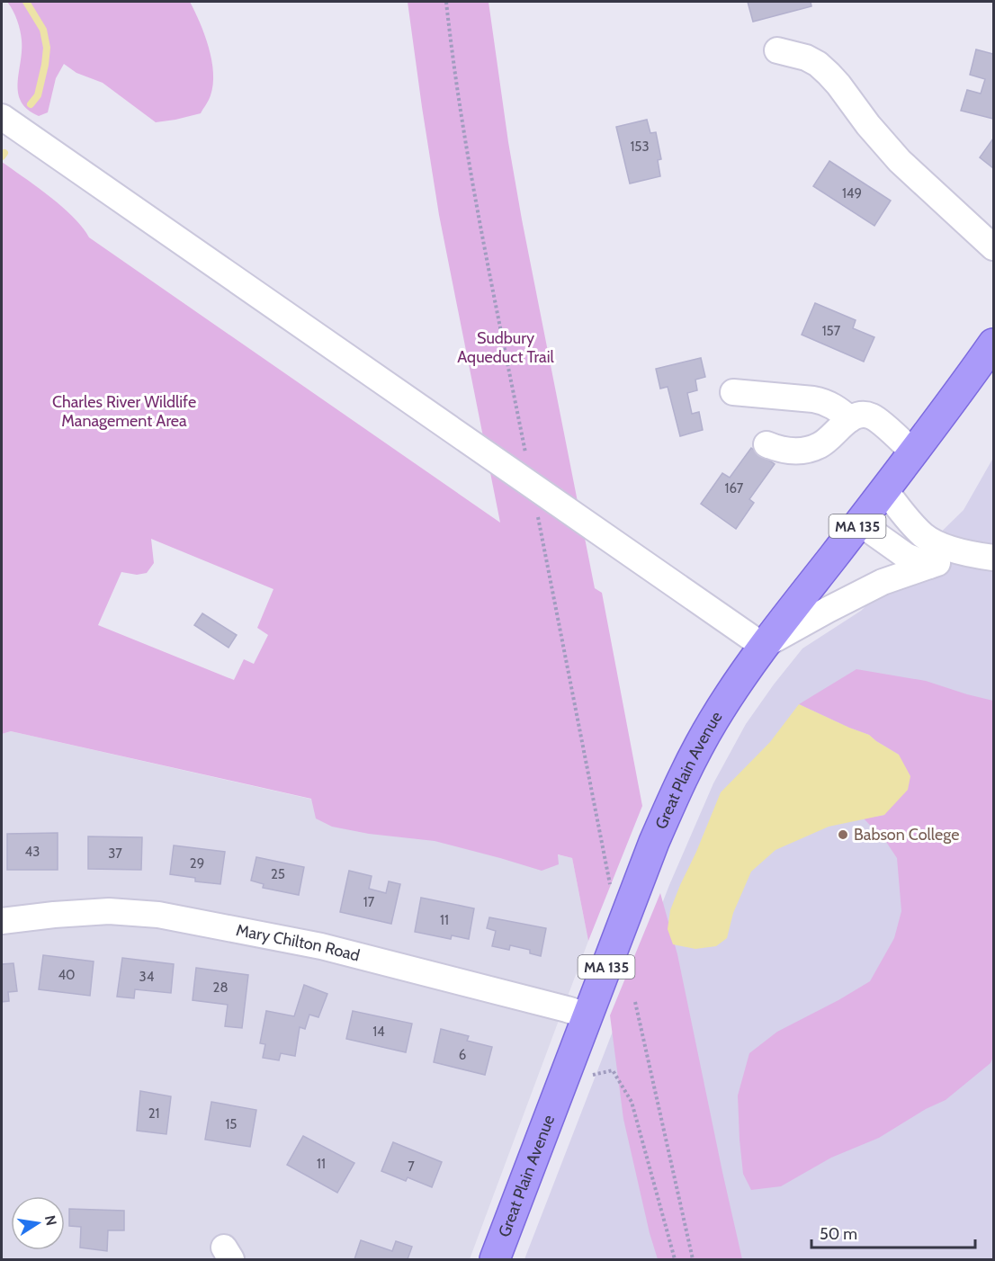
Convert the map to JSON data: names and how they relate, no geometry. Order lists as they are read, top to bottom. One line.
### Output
{"streets":{"main road":["MA 135","Great Plain Avenue"],"street":["Mary Chilton Road"]},"crossings":[["Great Plain Avenue","Mary Chilton Road"]],"parks":["Sudbury Aqueduct Trail","Charles River Wildlife Management Area"],"places":["Babson College"],"house_numbers":["153","149","157","167","43","37","29","25","17","11","40","34","28","14","6","21","15","11","7"],"scale_bar":"50 m","north":"right"}
